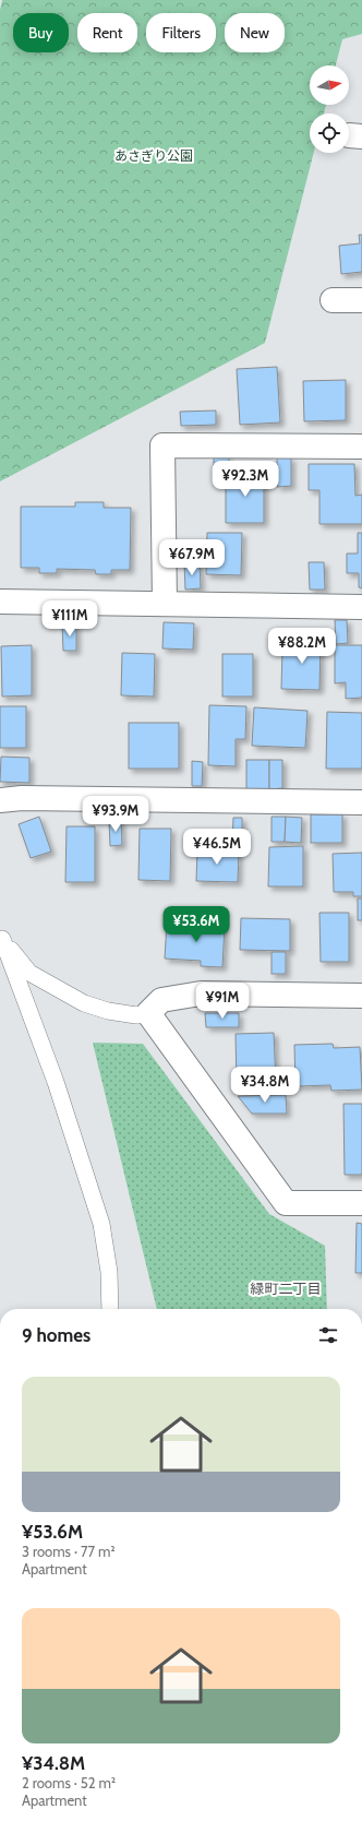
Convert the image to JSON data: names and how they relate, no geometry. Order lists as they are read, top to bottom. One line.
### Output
{"districts":["緑町二丁目"],"parks":["あさぎり公園"],"north":"right","page":{"chip":["Buy","Rent","Filters","New"],"price":["¥92.3M","¥67.9M","¥111M","¥88.2M","¥93.9M","¥46.5M","¥53.6M","¥91M","¥34.8M"],"heading":"9 homes","list":[{"name":"¥53.6M","note":"3 rooms · 77 m² · Apartment"},{"name":"¥34.8M","note":"2 rooms · 52 m² · Apartment"}]}}
